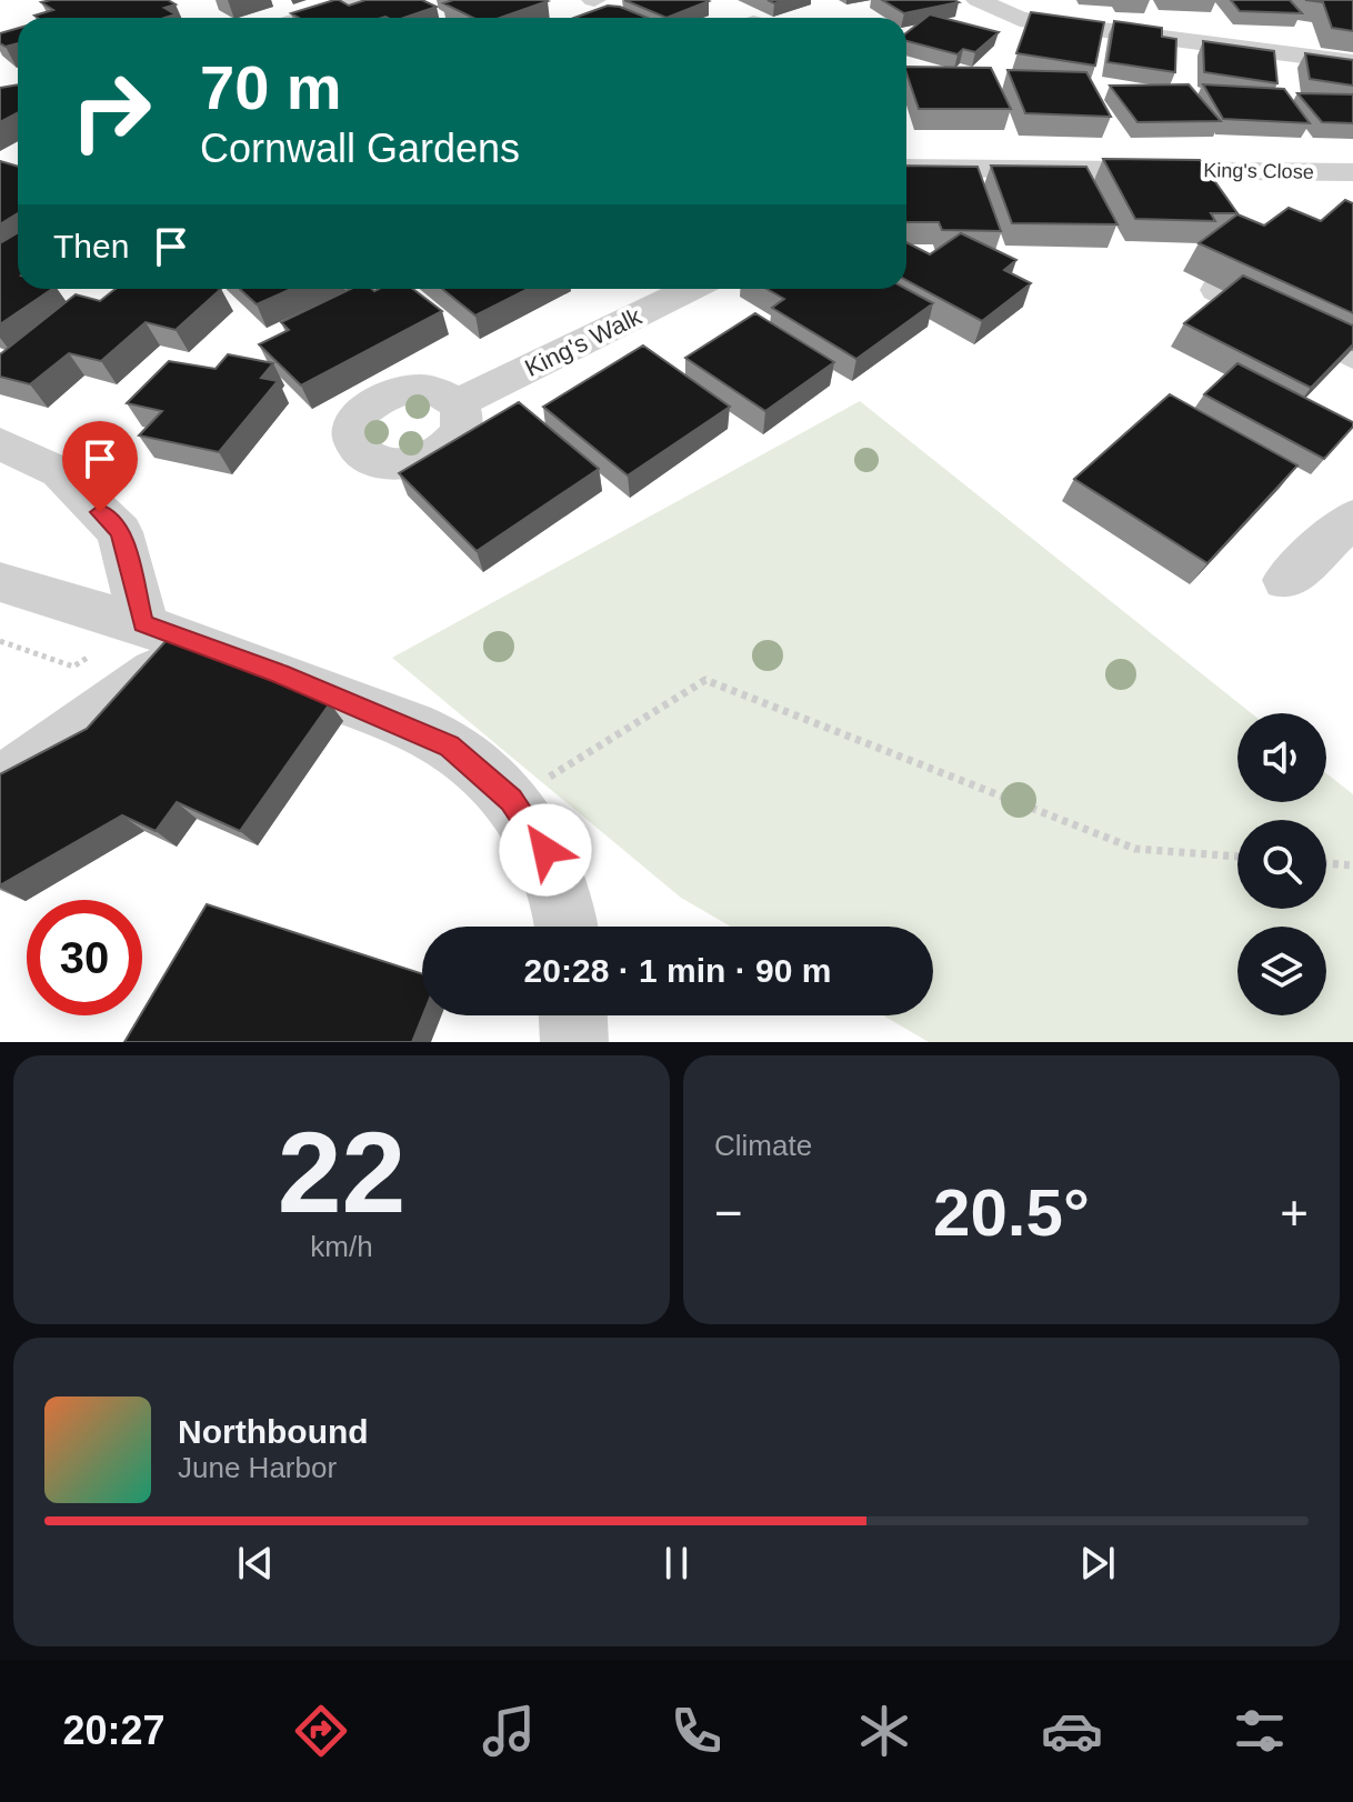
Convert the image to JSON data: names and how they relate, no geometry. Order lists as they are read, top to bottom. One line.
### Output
{"streets":{"street":["King's Close","King's Walk"]},"page":{"turn":["70 m","Cornwall Gardens"],"then":"Then","limit":"30","trip":"20:28 · 1 min · 90 m","tile":[["22","km/h"],"Climate"],"heat":["−","20.5°","+"],"song":["Northbound","June Harbor"],"tabs":"20:27"}}
